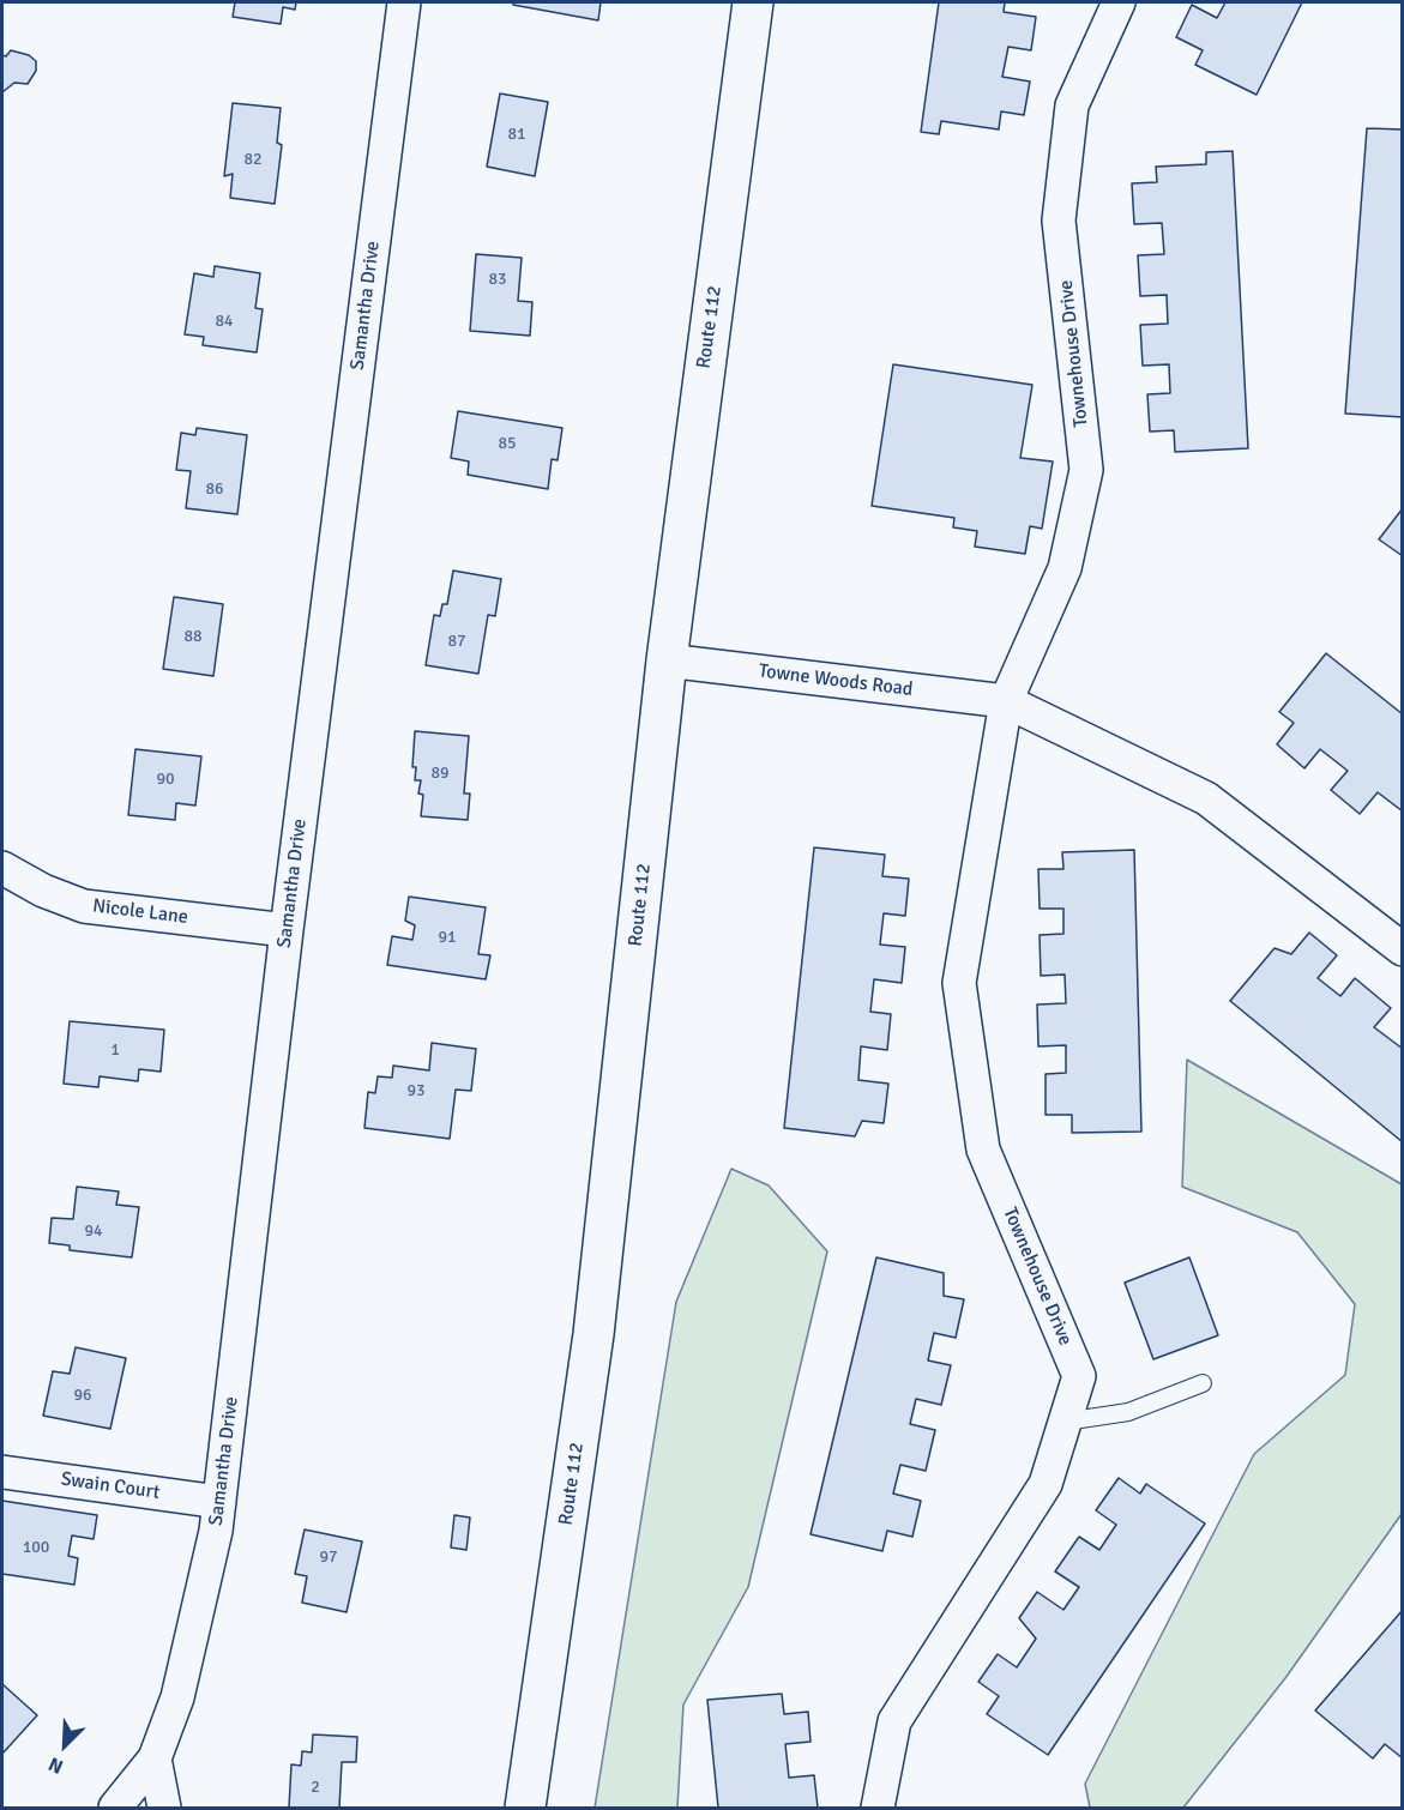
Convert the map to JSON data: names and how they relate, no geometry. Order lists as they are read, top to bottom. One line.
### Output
{"streets":{"main road":["Route 112"],"street":["Samantha Drive","Townehouse Drive","Towne Woods Road","Nicole Lane","Swain Court"]},"crossings":[["Samantha Drive","Nicole Lane"],["Samantha Drive","Swain Court"],["Route 112","Towne Woods Road"],["Townehouse Drive","Towne Woods Road"]],"house_numbers":["81","82","83","84","85","86","88","87","89","90","91","1","93","94","96","100","97","2"],"north":"bottom left"}
